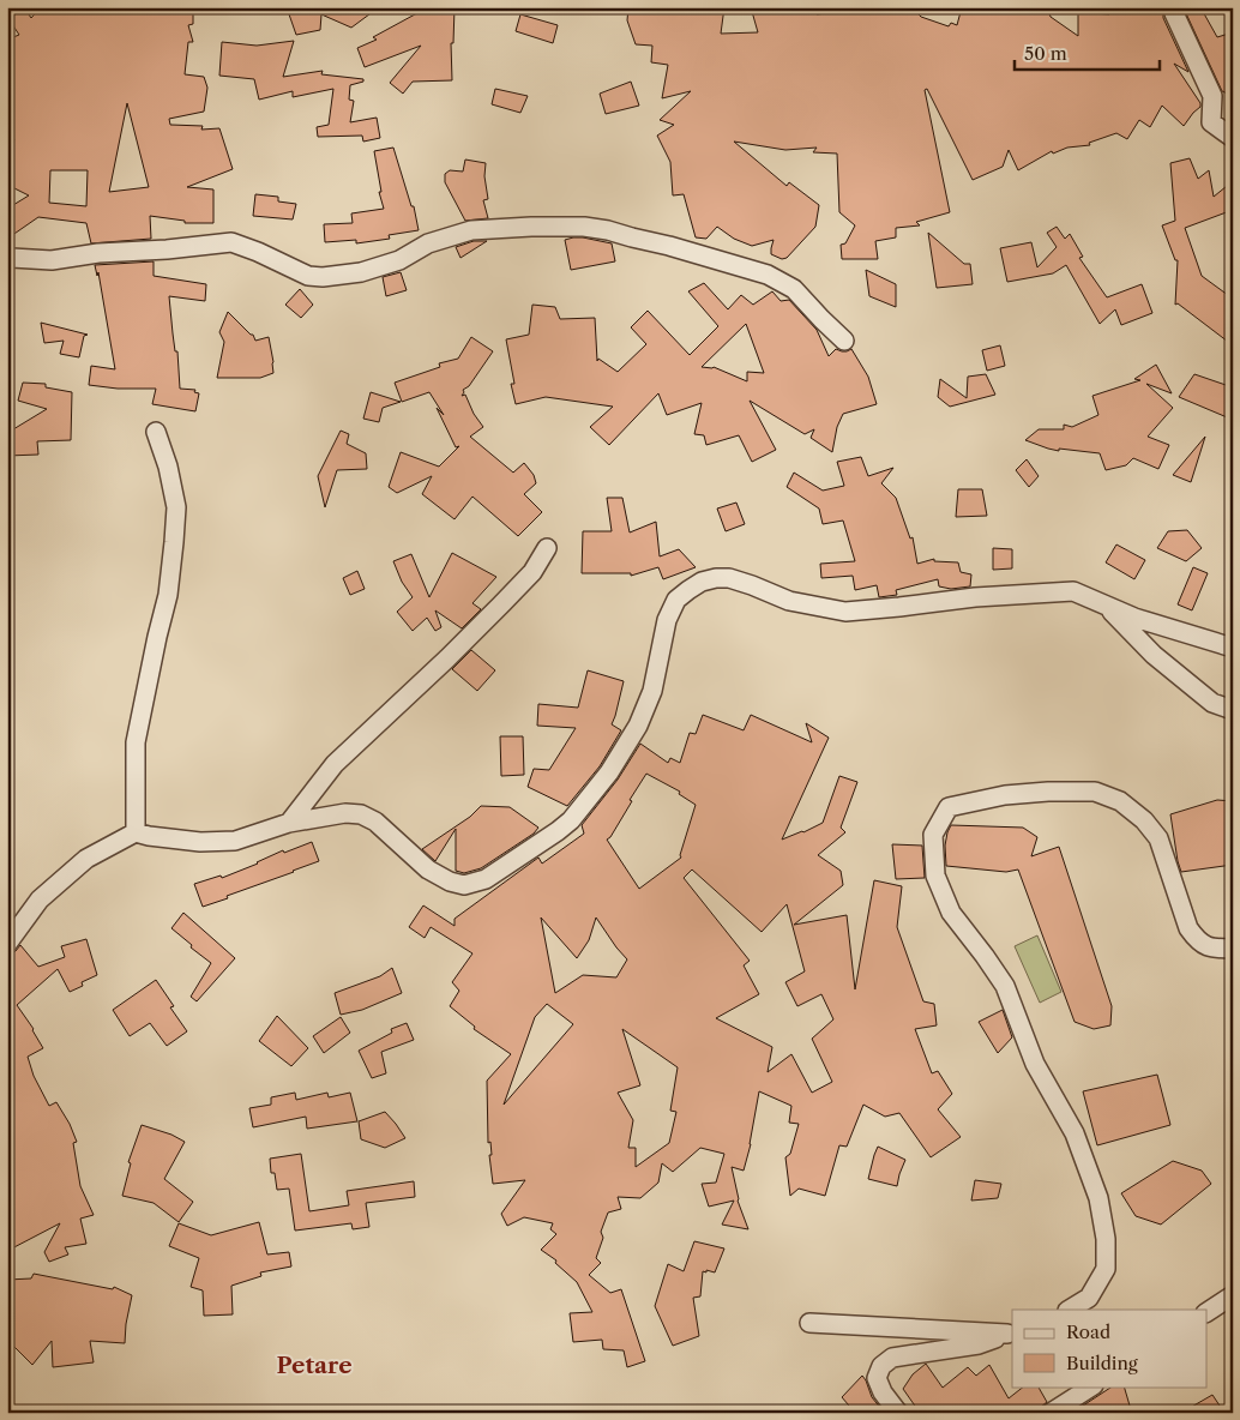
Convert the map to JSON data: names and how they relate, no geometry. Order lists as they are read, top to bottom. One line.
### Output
{"districts":["Petare"],"legend":["Road","Building"],"scale_bar":"50 m"}
